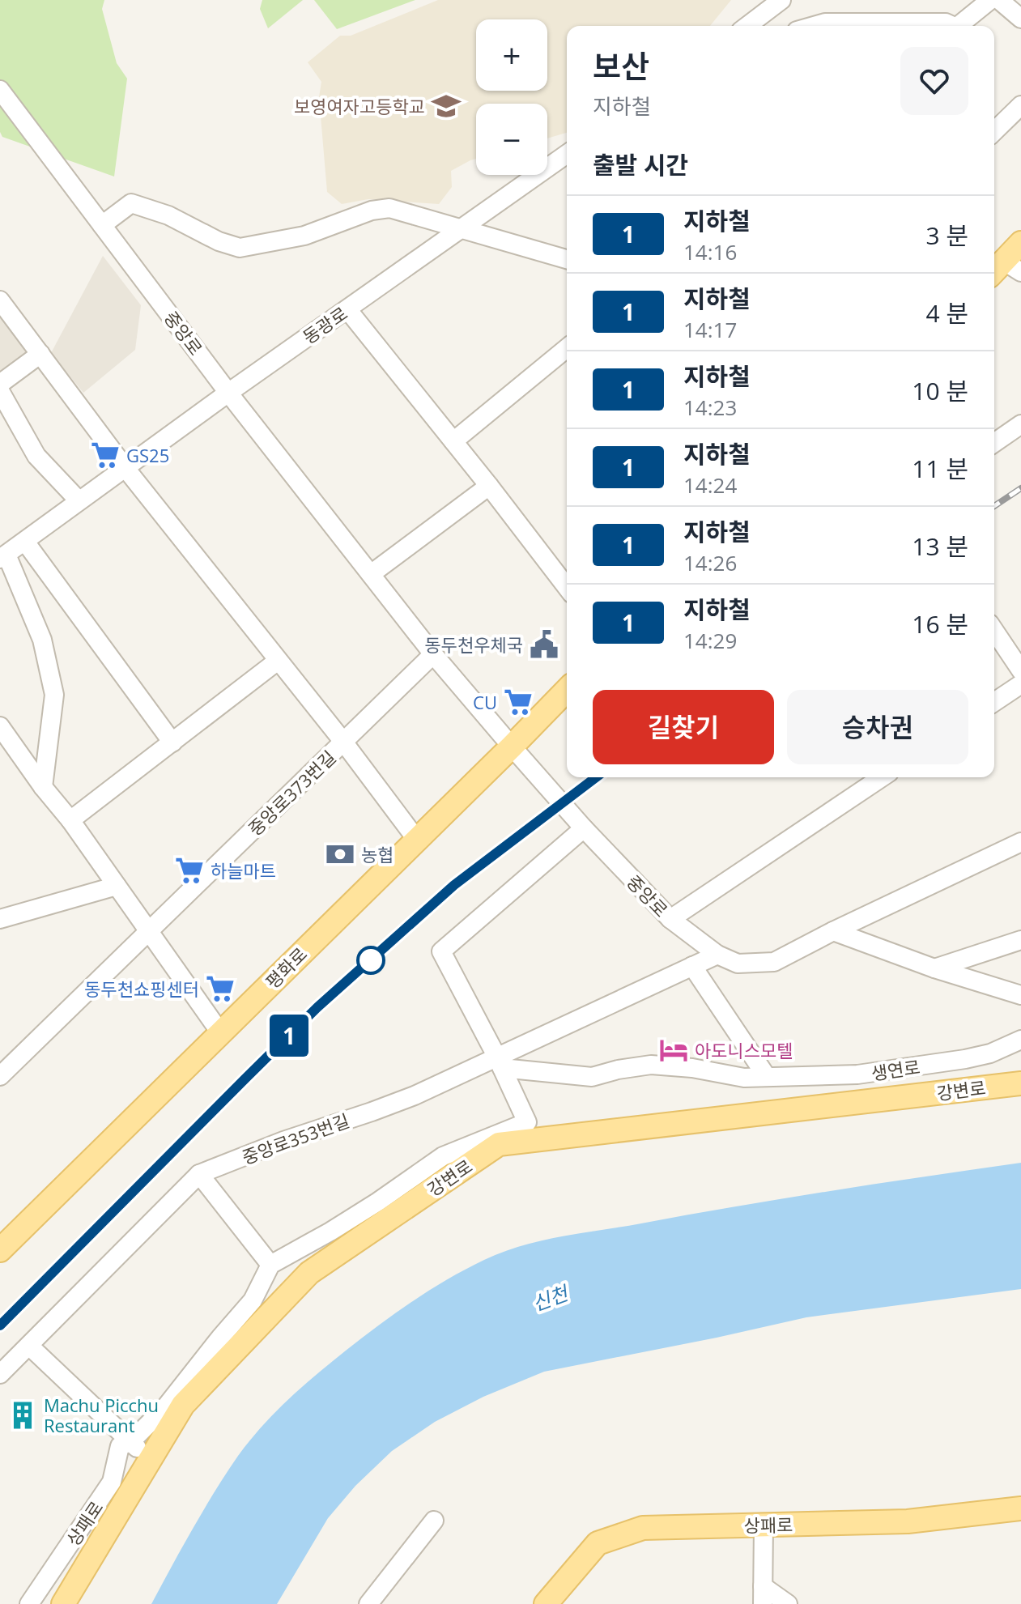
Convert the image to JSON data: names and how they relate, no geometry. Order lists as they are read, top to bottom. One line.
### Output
{"streets":{"main road":["평화로","강변로","상패로"],"street":["동광로","중앙로","중앙로373번길","생연로","중앙로353번길"]},"crossings":[["동광로","중앙로"],["중앙로","중앙로373번길"],["중앙로","평화로"],["중앙로","중앙로353번길"]],"water":["신천"],"places":{"school or university":["보영여자고등학교"],"supermarket":["GS25","CU","하늘마트","동두천쇼핑센터"],"public building":["동두천우체국"],"bank":["농협"],"hotel":["아도니스모텔"],"building":["Machu Picchu Restaurant"]},"lines":["metro line 1"],"page":{"on_map":"1","map_buttons":["+","−"],"heading":[["보산","지하철"],"출발 시간"],"list":[{"mark":"1","name":"지하철","note":"14:16","value":"3 분"},{"mark":"1","name":"지하철","note":"14:17","value":"4 분"},{"mark":"1","name":"지하철","note":"14:23","value":"10 분"},{"mark":"1","name":"지하철","note":"14:24","value":"11 분"},{"mark":"1","name":"지하철","note":"14:26","value":"13 분"},{"mark":"1","name":"지하철","note":"14:29","value":"16 분"}],"buttons":["길찾기","승차권"]}}
